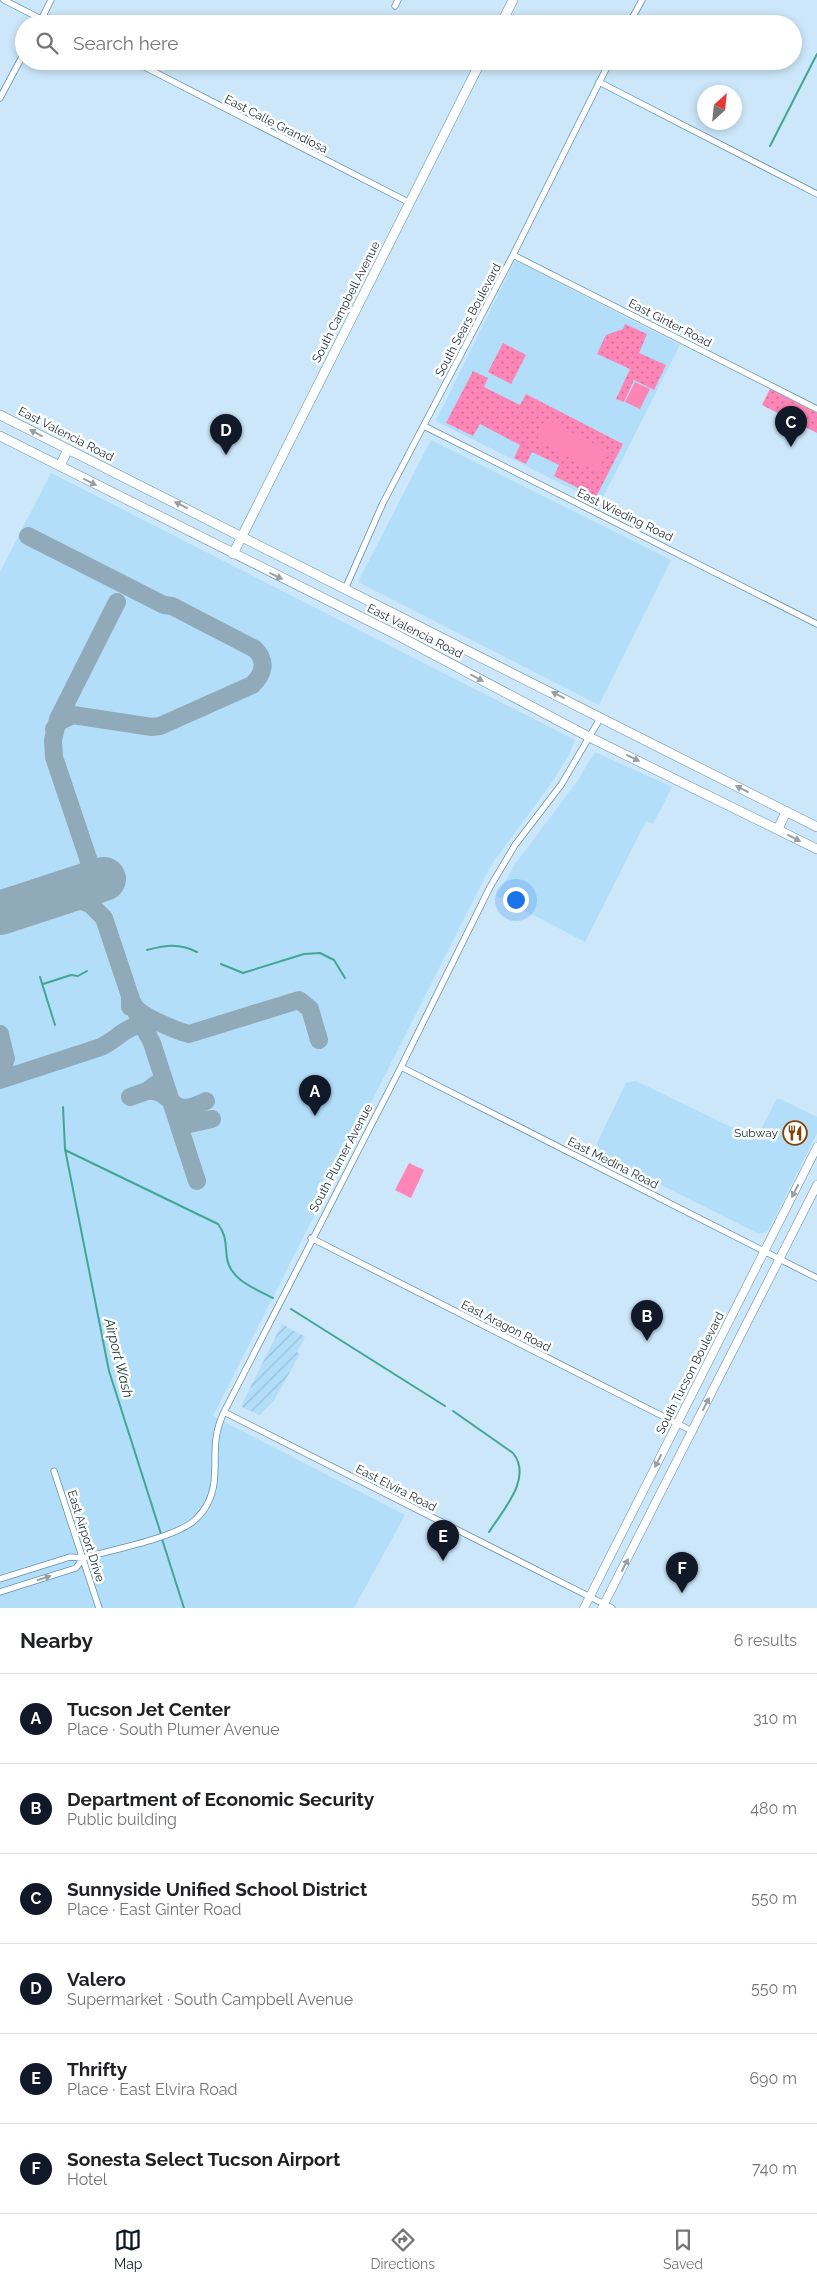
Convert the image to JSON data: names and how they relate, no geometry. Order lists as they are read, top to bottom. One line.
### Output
{"streets":{"main road":["South Campbell Avenue","East Valencia Road","South Tucson Boulevard"],"street":["East Calle Grandiosa","South Sears Boulevard","East Ginter Road","East Wieding Road","South Plumer Avenue","East Medina Road","East Aragon Road","East Elvira Road","East Airport Drive"]},"crossings":[["East Calle Grandiosa","South Campbell Avenue"],["South Campbell Avenue","East Valencia Road"],["South Sears Boulevard","East Ginter Road"],["South Sears Boulevard","East Valencia Road"],["South Sears Boulevard","East Wieding Road"],["East Valencia Road","South Plumer Avenue"],["South Plumer Avenue","East Medina Road"],["South Plumer Avenue","East Aragon Road"],["South Plumer Avenue","East Elvira Road"],["South Plumer Avenue","East Airport Drive"],["East Medina Road","South Tucson Boulevard"],["East Aragon Road","South Tucson Boulevard"],["South Tucson Boulevard","East Elvira Road"]],"water":["Airport Wash"],"places":{"restaurant":["Subway"]},"north":"top right","page":{"search":"Search here","pins":["C","D","A","B","E","F"],"heading":["Nearby","6 results"],"list":[{"mark":"A","name":"Tucson Jet Center","note":"Place · South Plumer Avenue","value":"310 m"},{"mark":"B","name":"Department of Economic Security","note":"Public building","value":"480 m"},{"mark":"C","name":"Sunnyside Unified School District","note":"Place · East Ginter Road","value":"550 m"},{"mark":"D","name":"Valero","note":"Supermarket · South Campbell Avenue","value":"550 m"},{"mark":"E","name":"Thrifty","note":"Place · East Elvira Road","value":"690 m"},{"mark":"F","name":"Sonesta Select Tucson Airport","note":"Hotel","value":"740 m"}],"nav":["Map","Directions","Saved"]}}
